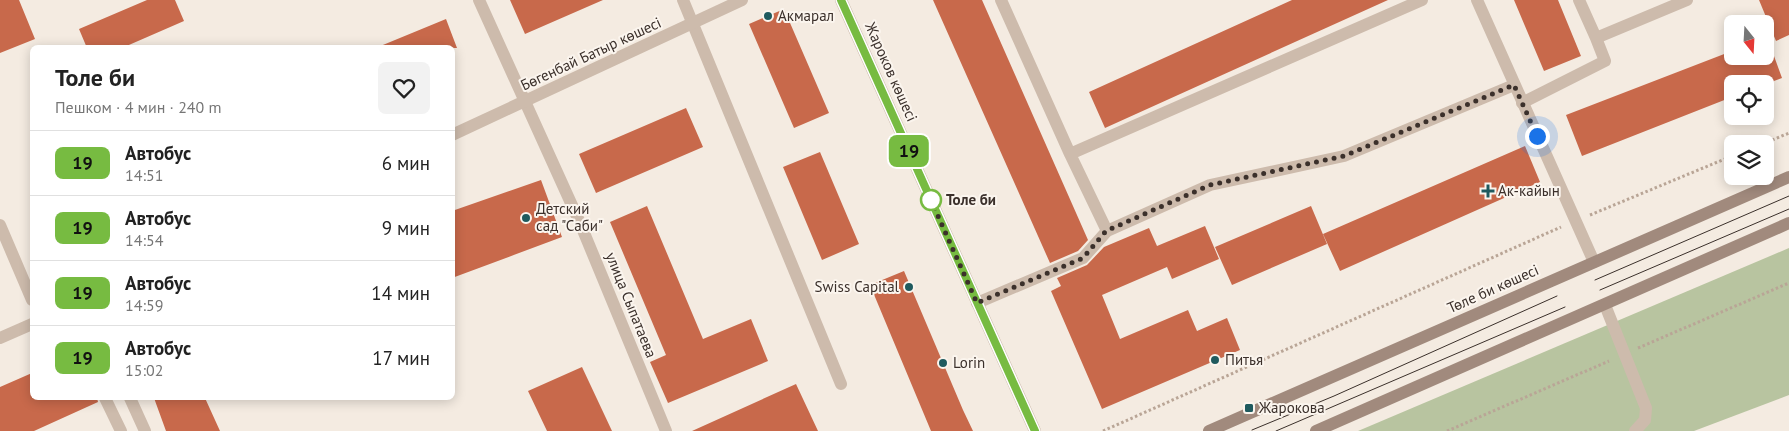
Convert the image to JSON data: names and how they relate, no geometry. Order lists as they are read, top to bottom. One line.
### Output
{"streets":{"main road":["Төле би көшесі"],"street":["Бөгенбай Батыр көшесі","Жароков көшесі","улица Сыпатаева"]},"crossings":[["Бөгенбай Батыр көшесі","улица Сыпатаева"]],"places":{"other":["Акмарал","Толе би","Детский сад \"Саби\"","Swiss Capital","Питья","Lorin"],"health":["Ак-кайын"],"transit":["Жарокова"]},"lines":["bus line 19"],"north":"bottom","page":{"on_map":"19","heading":["Толе би","Пешком · 4 мин · 240 m"],"list":[{"mark":"19","name":"Автобус","note":"14:51","value":"6 мин"},{"mark":"19","name":"Автобус","note":"14:54","value":"9 мин"},{"mark":"19","name":"Автобус","note":"14:59","value":"14 мин"},{"mark":"19","name":"Автобус","note":"15:02","value":"17 мин"}]}}
